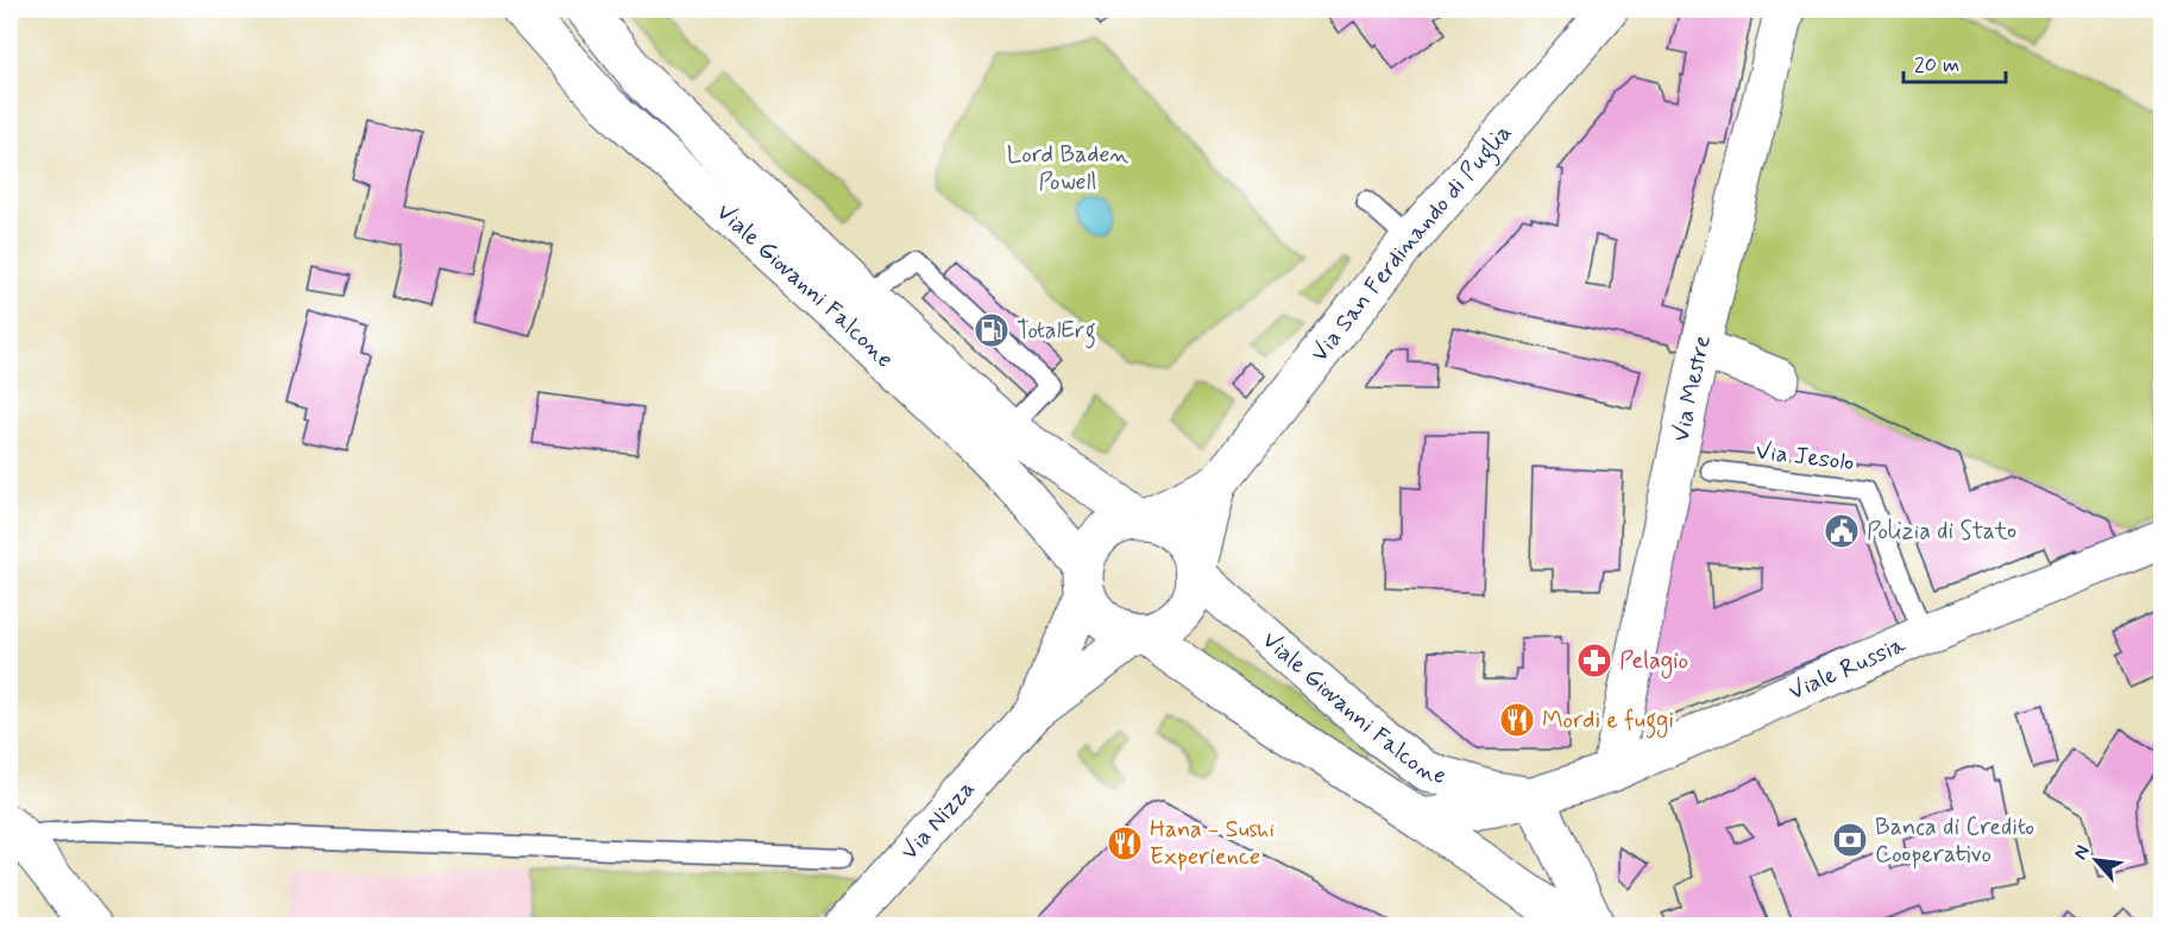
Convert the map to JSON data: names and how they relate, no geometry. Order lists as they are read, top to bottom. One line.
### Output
{"streets":{"main road":["Via San Ferdinando di Puglia","Viale Giovanni Falcone","Via Mestre","Viale Russia","Via Nizza"],"lane":["Via Jesolo"]},"crossings":[["Via San Ferdinando di Puglia","Viale Giovanni Falcone"],["Via San Ferdinando di Puglia","Via Nizza"],["Viale Giovanni Falcone","Viale Russia"],["Viale Giovanni Falcone","Via Nizza"],["Via Mestre","Viale Russia"],["Via Jesolo","Viale Russia"]],"parks":["Lord Baden Powell"],"places":{"fuel station":["TotalErg"],"public building":["Polizia di Stato"],"pharmacy":["Pelagio"],"restaurant":["Mordi e fuggi","Hana - Sushi Experience"],"bank":["Banca di Credito Cooperativo"]},"scale_bar":"20 m","north":"top left"}
